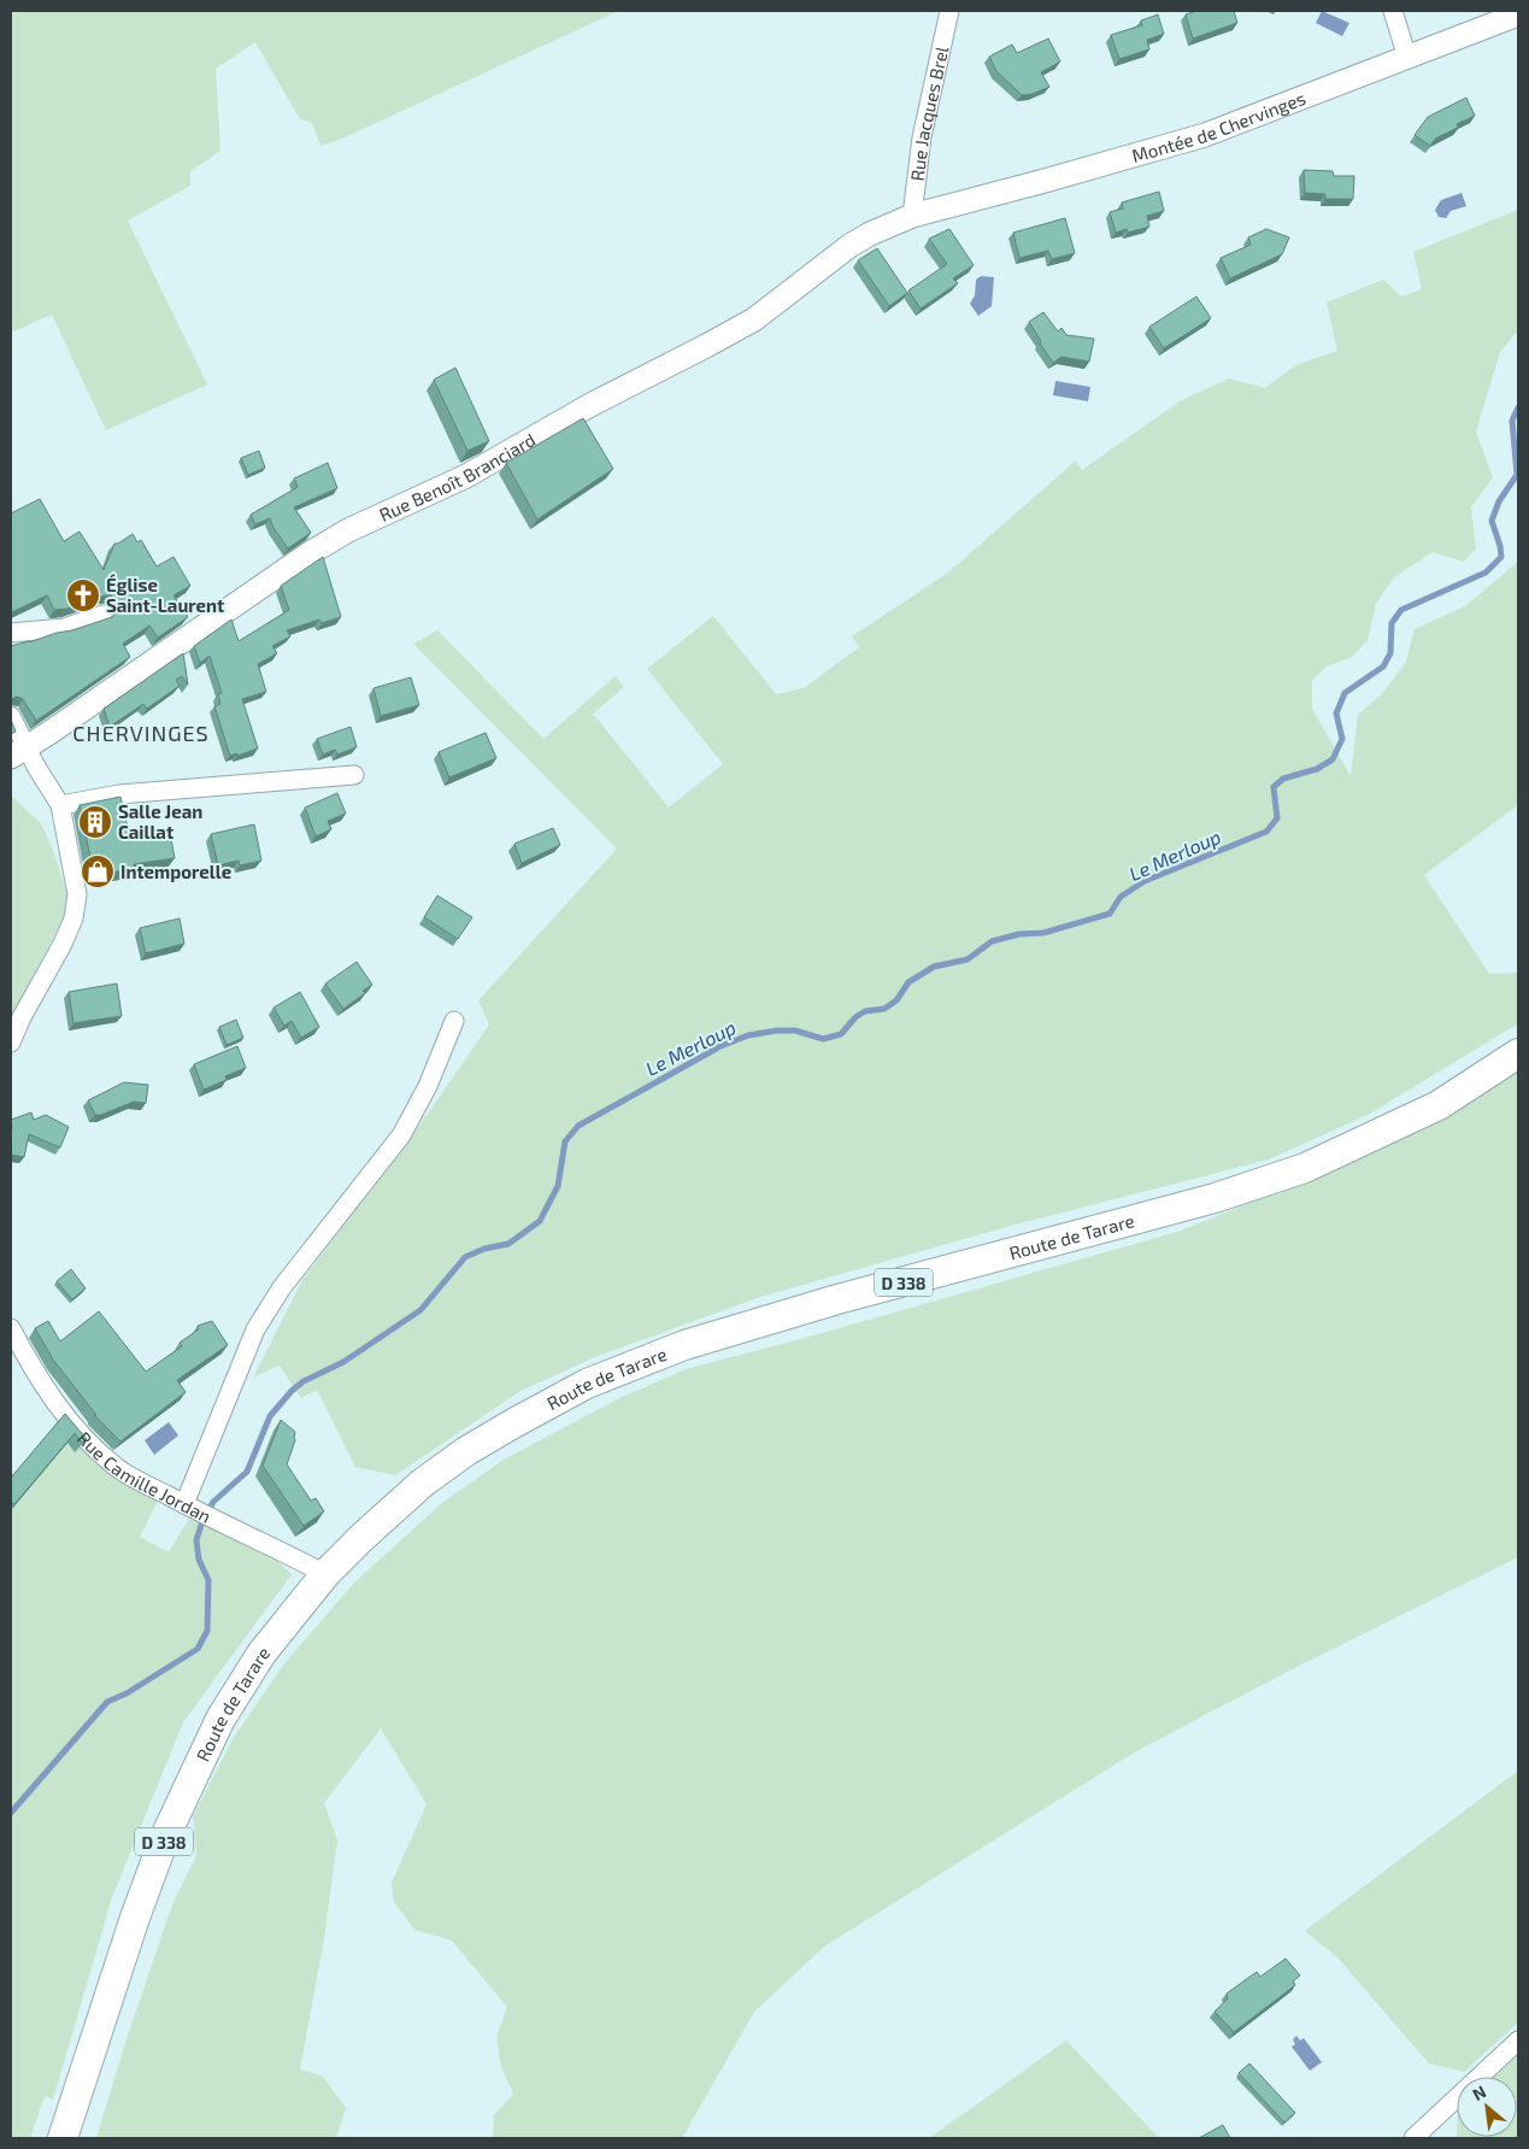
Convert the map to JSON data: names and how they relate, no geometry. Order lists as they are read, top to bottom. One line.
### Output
{"streets":{"main road":["Route de Tarare","D 338"],"street":["Rue Jacques Brel","Montée de Chervinges","Rue Benoît Branciard","Rue Camille Jordan"]},"crossings":[["Rue Jacques Brel","Montée de Chervinges"],["Rue Jacques Brel","Rue Benoît Branciard"],["Montée de Chervinges","Rue Benoît Branciard"],["Route de Tarare","Rue Camille Jordan"]],"districts":["CHERVINGES"],"water":["Le Merloup"],"places":{"church":["Église Saint-Laurent"],"building":["Salle Jean Caillat"],"shop":["Intemporelle"]},"north":"top left"}
